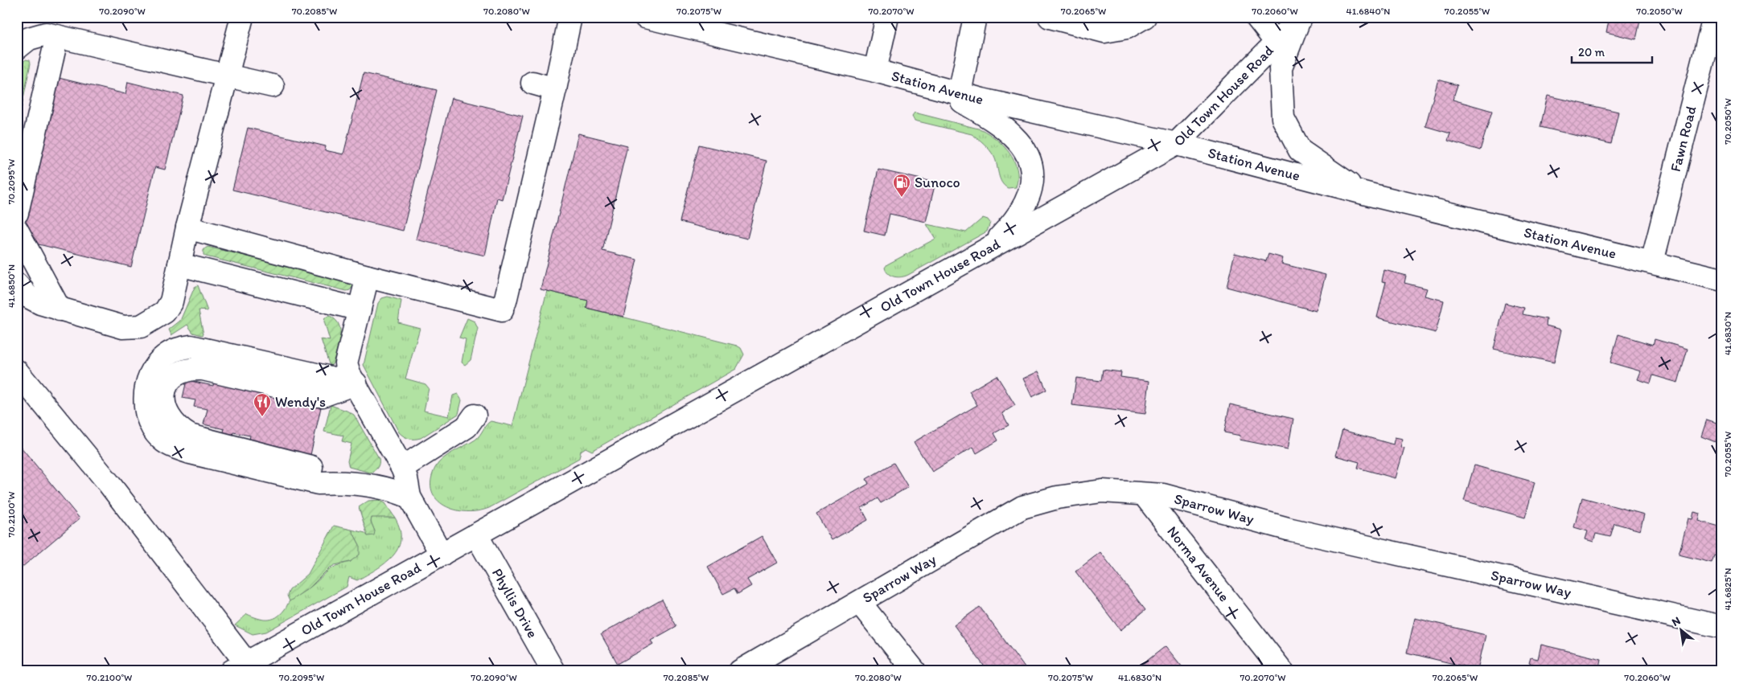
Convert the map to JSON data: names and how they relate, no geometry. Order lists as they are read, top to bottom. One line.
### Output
{"streets":{"main road":["Station Avenue","Old Town House Road","Fawn Road","Sparrow Way","Norma Avenue","Phyllis Drive"]},"crossings":[["Station Avenue","Old Town House Road"],["Station Avenue","Fawn Road"],["Old Town House Road","Phyllis Drive"],["Sparrow Way","Norma Avenue"]],"places":{"fuel station":["Sunoco"],"restaurant":["Wendy's"]},"scale_bar":"20 m","north":"top left","coordinates":["70.2090°W","70.2085°W","70.2080°W","70.2075°W","70.2070°W","70.2065°W","70.2060°W","41.6840°N","70.2055°W","70.2050°W","70.2095°W","41.6850°N","41.6830°N","70.2100°W","41.6825°N"]}
